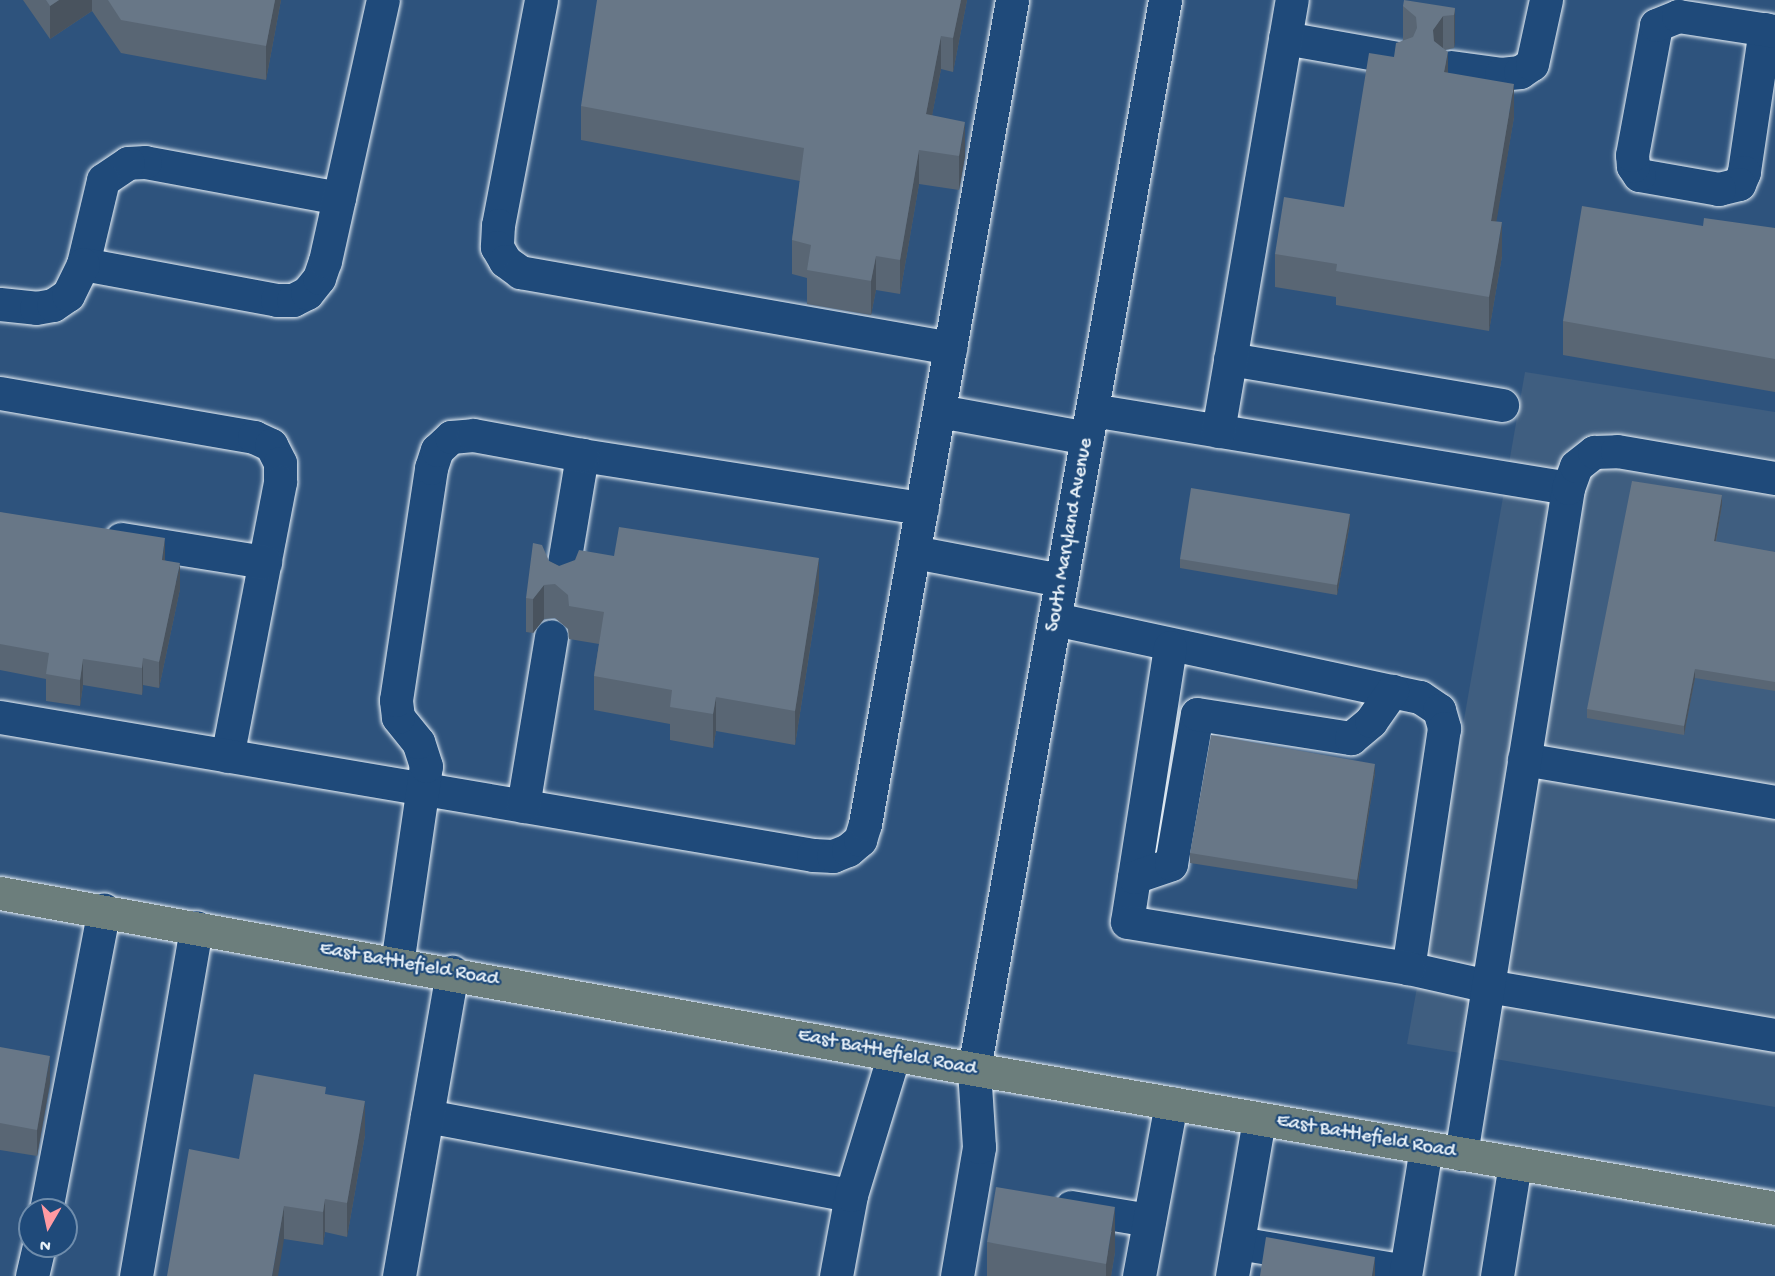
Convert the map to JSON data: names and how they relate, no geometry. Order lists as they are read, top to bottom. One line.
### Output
{"streets":{"main road":["East Battlefield Road"],"street":["South Maryland Avenue"]},"crossings":[["South Maryland Avenue","East Battlefield Road"]],"north":"bottom"}
